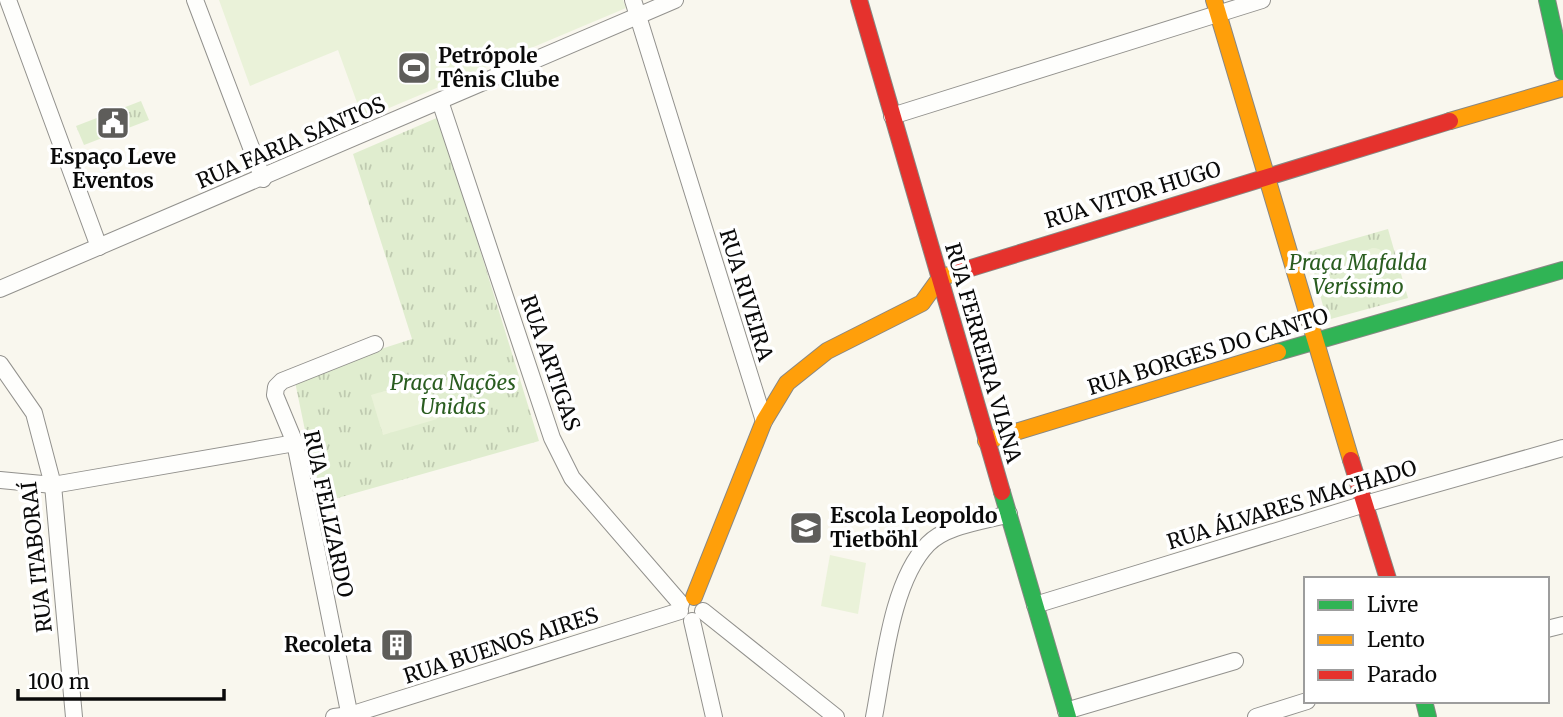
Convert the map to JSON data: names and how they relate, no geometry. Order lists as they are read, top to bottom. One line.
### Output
{"streets":{"street":["RUA FARIA SANTOS","RUA VITOR HUGO","RUA RIVEIRA","RUA BORGES DO CANTO","RUA FERREIRA VIANA","RUA ARTIGAS","RUA ÁLVARES MACHADO","RUA FELIZARDO","RUA ITABORAÍ","RUA BUENOS AIRES"]},"crossings":[["RUA FARIA SANTOS","RUA RIVEIRA"],["RUA FARIA SANTOS","RUA ARTIGAS"],["RUA VITOR HUGO","RUA FERREIRA VIANA"],["RUA BORGES DO CANTO","RUA FERREIRA VIANA"],["RUA FERREIRA VIANA","RUA ÁLVARES MACHADO"],["RUA ARTIGAS","RUA BUENOS AIRES"],["RUA FELIZARDO","RUA BUENOS AIRES"]],"parks":["Praça Mafalda Veríssimo","Praça Nações Unidas"],"places":{"sports":["Petrópole Tênis Clube"],"public building":["Espaço Leve Eventos"],"school or university":["Escola Leopoldo Tietböhl"],"building":["Recoleta"]},"legend":["Livre","Lento","Parado"],"scale_bar":"100 m"}
